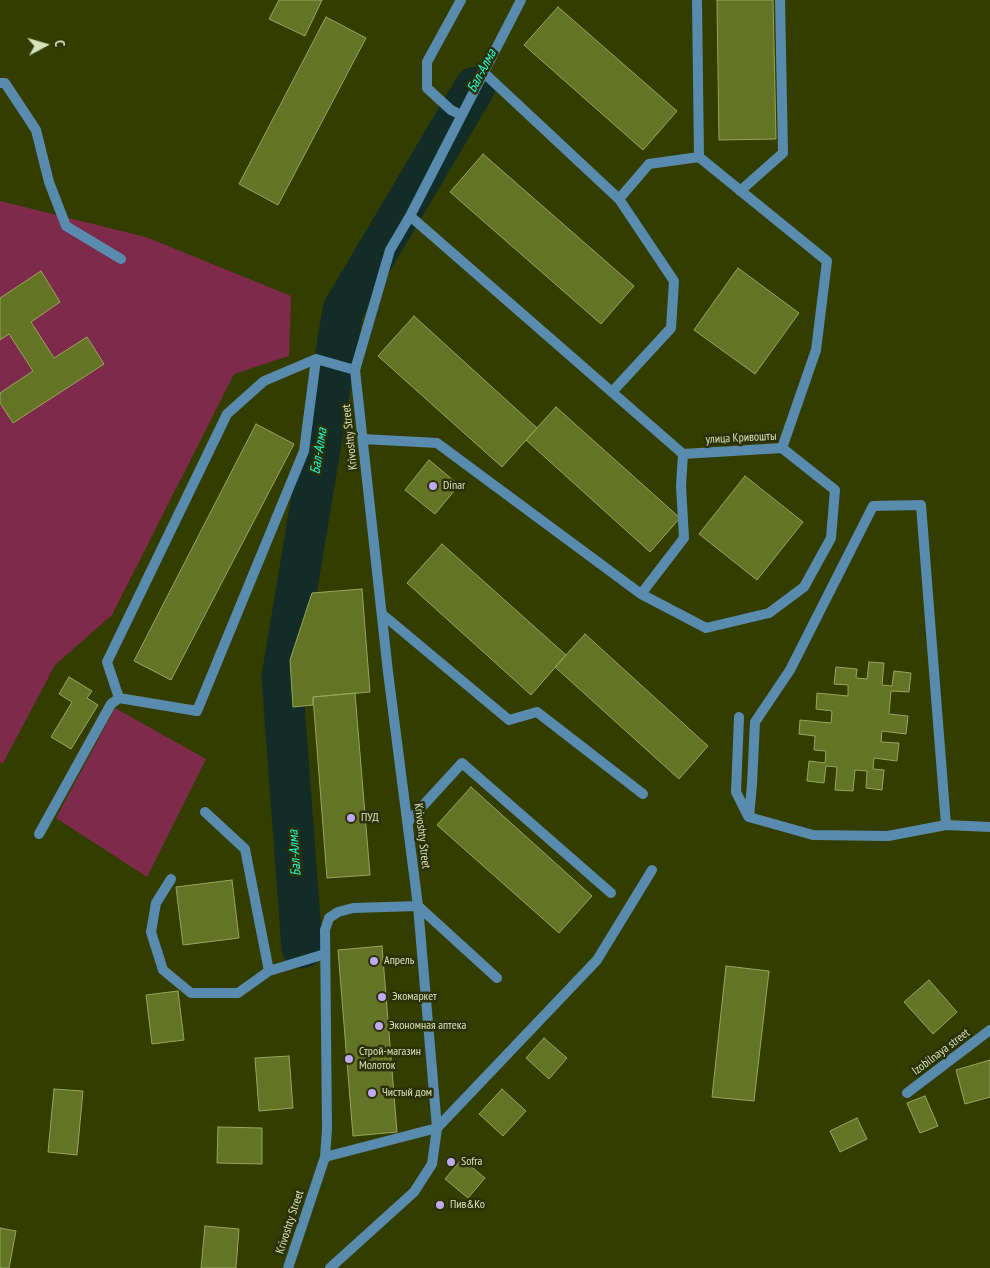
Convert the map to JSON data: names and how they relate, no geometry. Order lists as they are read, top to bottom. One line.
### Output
{"streets":{"street":["Krivoshty Street","улица Кривошты","Izobilnaya street"]},"crossings":[["Krivoshty Street","улица Кривошты"]],"water":["Бал-Алма"],"places":["Dinar","ПУД","Апрель","Экомаркет","Экономная аптека","Строй-магазин Молоток","Чистый дом","Sofra","Пив&Ко"],"north":"right"}
